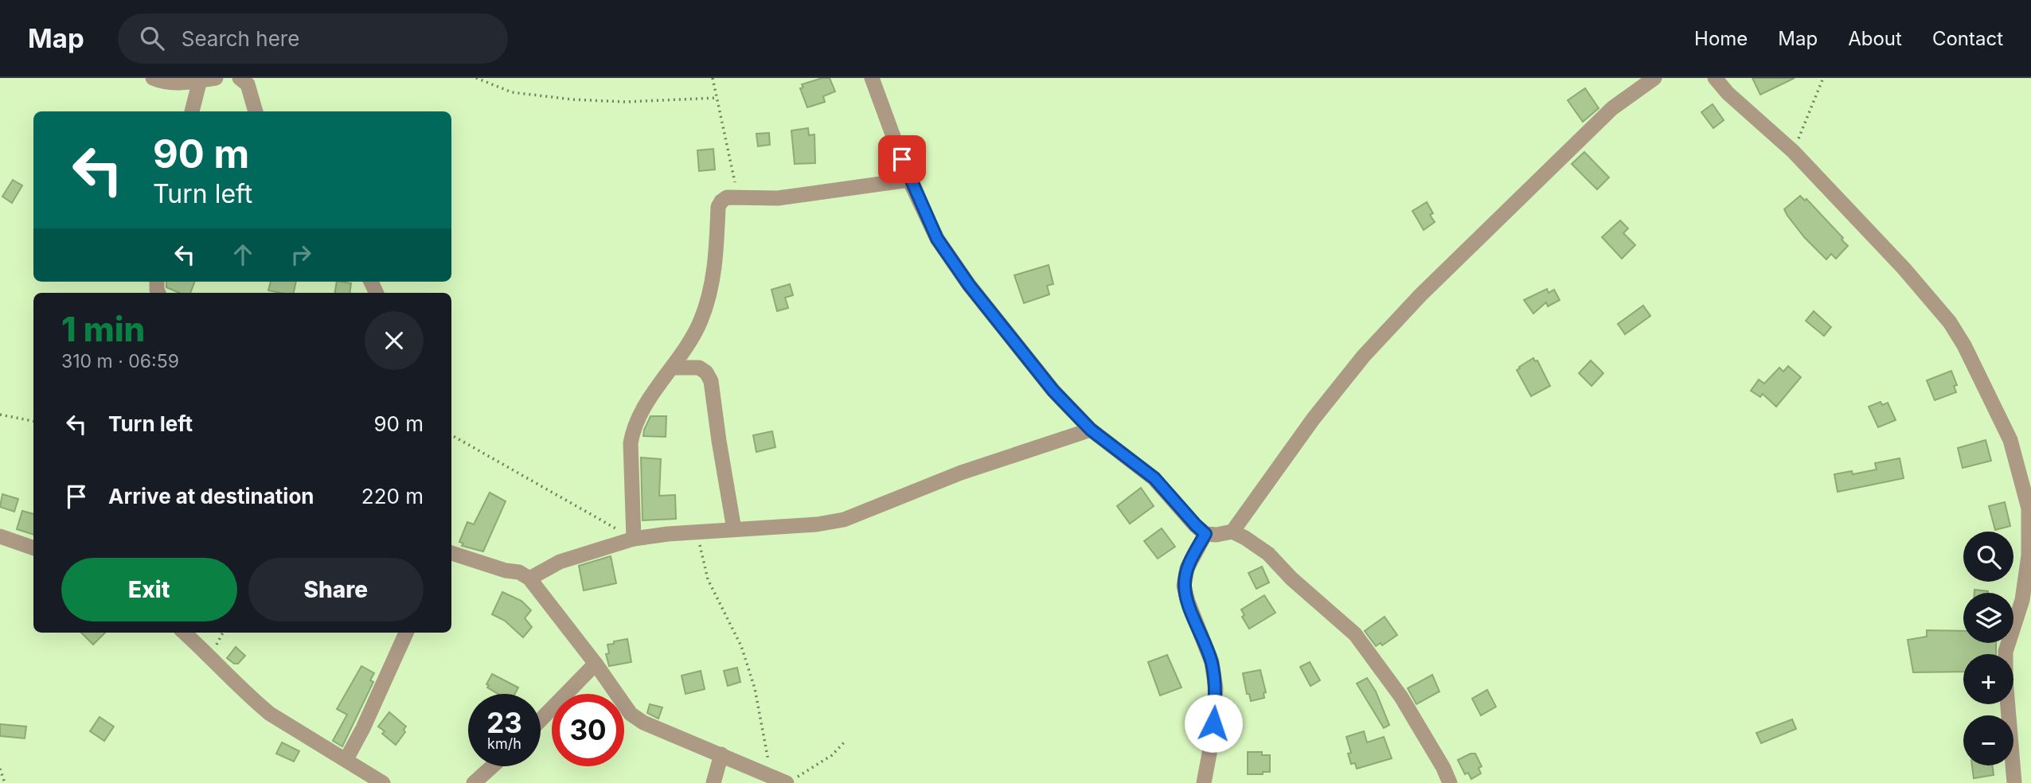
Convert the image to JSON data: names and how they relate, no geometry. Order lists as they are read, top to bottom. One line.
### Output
{"page":{"header":"Map","search":"Search here","nav":["Home","Map","About","Contact"],"turn":["90 m","Turn left"],"heading":["1 min","310 m · 06:59"],"list":[{"name":"Turn left","value":"90 m"},{"name":"Arrive at destination","value":"220 m"}],"map_buttons":["+","−"],"buttons":["Exit","Share"],"speed":"23 km/h","limit":"30"}}
